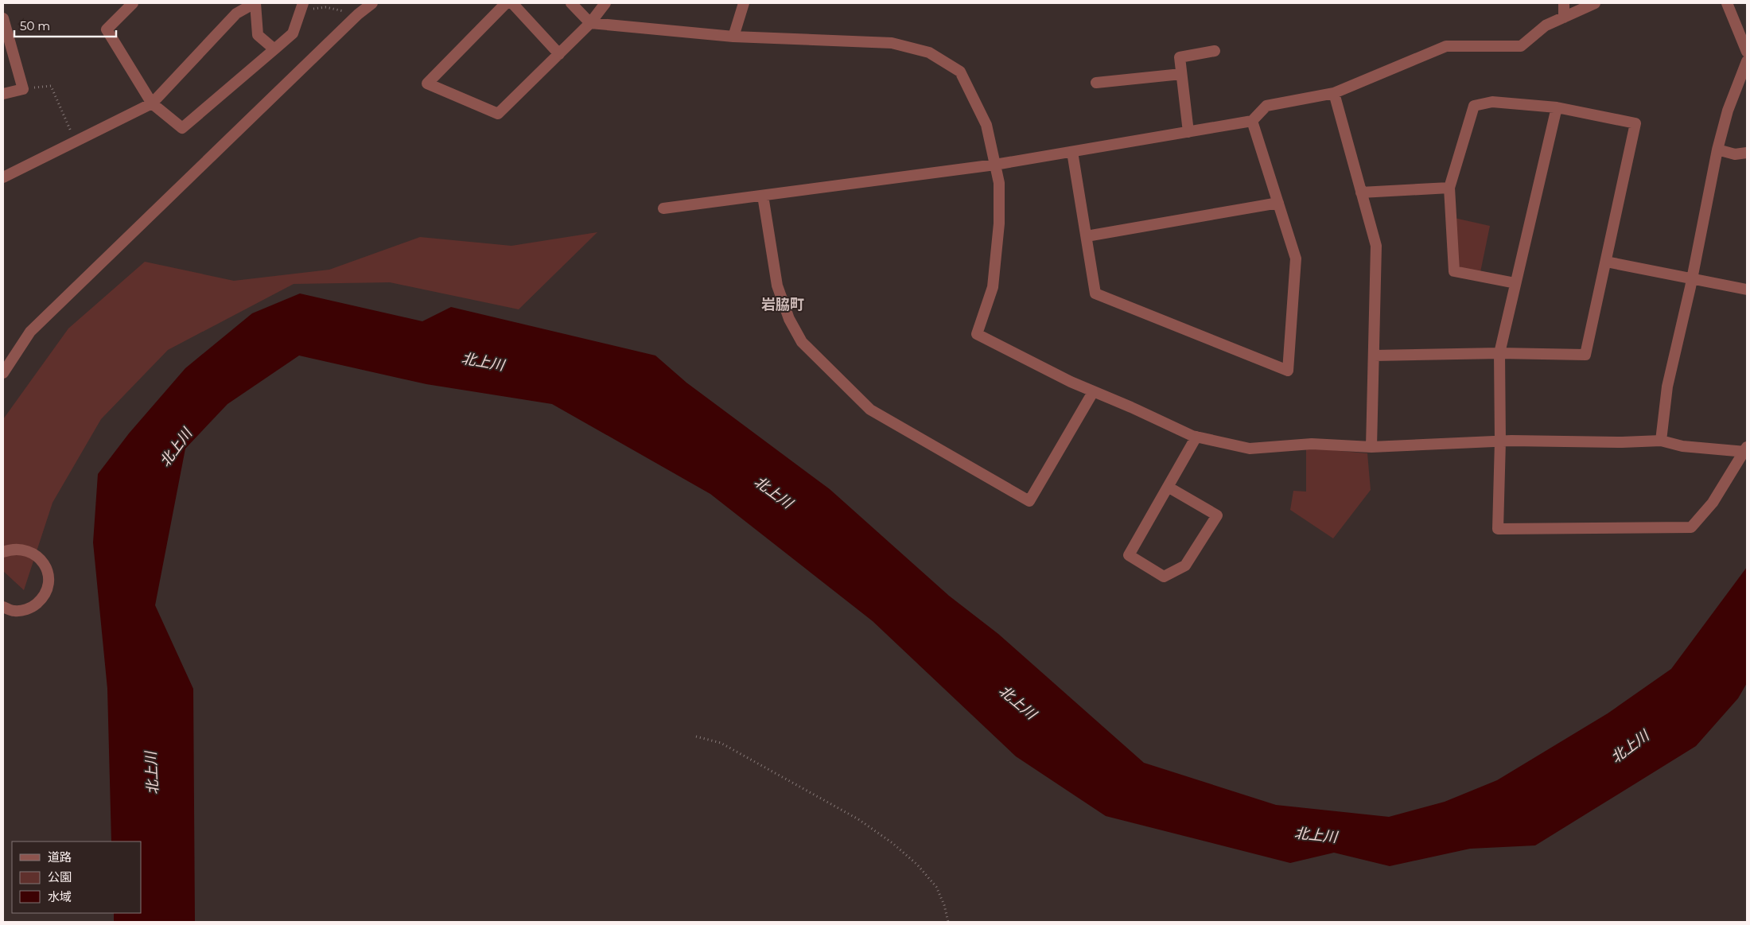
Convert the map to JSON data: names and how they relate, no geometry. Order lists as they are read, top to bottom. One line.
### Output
{"districts":["岩脇町"],"water":["北上川"],"legend":["道路","公園","水域"],"scale_bar":"50 m"}
